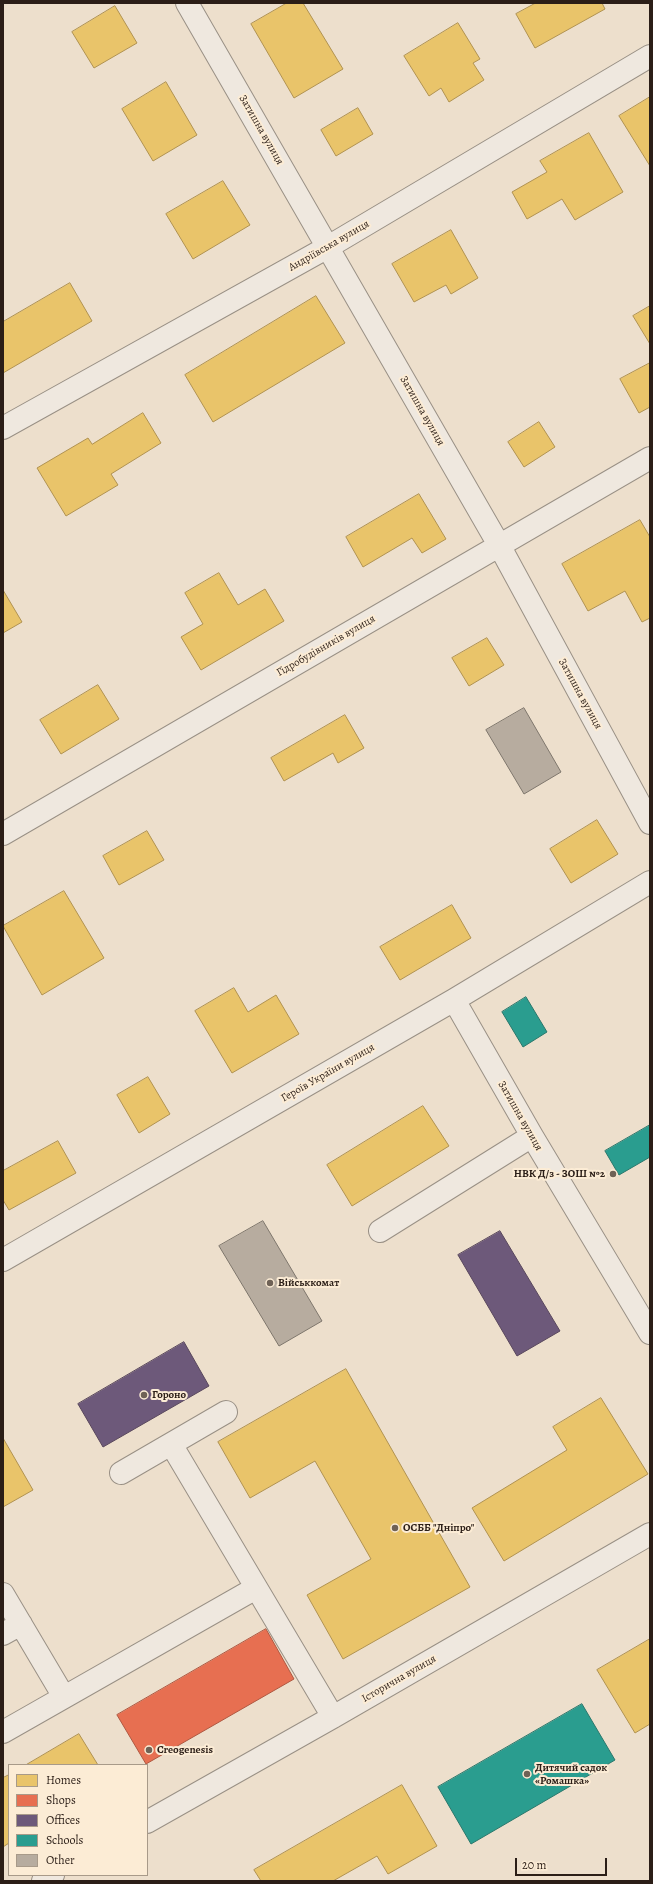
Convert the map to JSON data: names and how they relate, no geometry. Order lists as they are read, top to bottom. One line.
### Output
{"streets":{"street":["Затишна вулиця","Андріївська вулиця","Гідробудівників вулиця","Героїв України вулиця","Історична вулиця"]},"crossings":[["Затишна вулиця","Андріївська вулиця"],["Затишна вулиця","Гідробудівників вулиця"],["Затишна вулиця","Героїв України вулиця"]],"places":["НВК Д/з - ЗОШ №2","Військкомат","Гороно","ОСББ \"Днiпро\"","Creogenesis","Дитячий садок «Ромашка»"],"legend":["Homes","Shops","Offices","Schools","Other"],"scale_bar":"20 m"}
